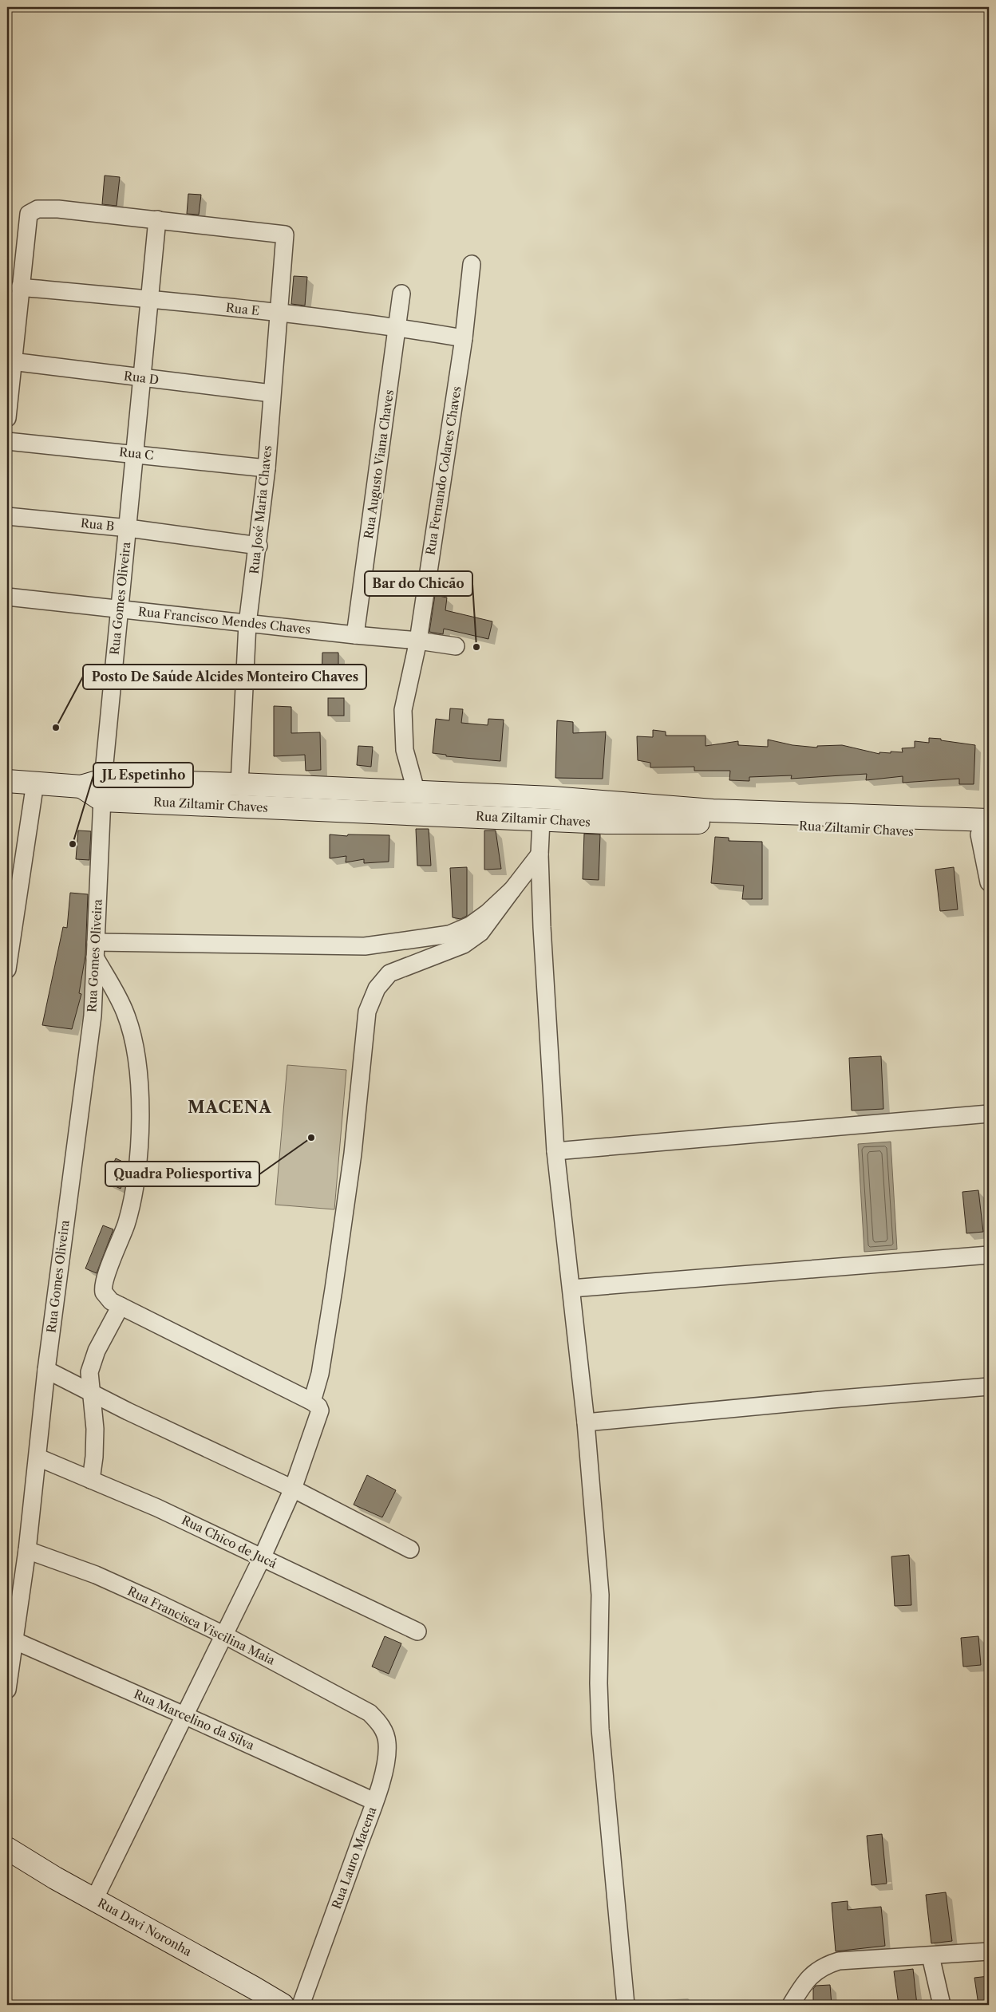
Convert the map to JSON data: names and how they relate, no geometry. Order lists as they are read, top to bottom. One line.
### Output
{"streets":{"street":["Rua E","Rua D","Rua C","Rua Augusto Viana Chaves","Rua Fernando Colares Chaves","Rua José Maria Chaves","Rua B","Rua Gomes Oliveira","Rua Francisco Mendes Chaves","Rua Ziltamir Chaves","Rua Chico de Jucá","Rua Francisca Viscilina Maia","Rua Marcelino da Silva","Rua Lauro Macena","Rua Davi Noronha"]},"crossings":[["Rua E","Rua Augusto Viana Chaves"],["Rua E","Rua Fernando Colares Chaves"],["Rua E","Rua José Maria Chaves"],["Rua E","Rua Gomes Oliveira"],["Rua D","Rua José Maria Chaves"],["Rua D","Rua Gomes Oliveira"],["Rua C","Rua José Maria Chaves"],["Rua C","Rua Gomes Oliveira"],["Rua Augusto Viana Chaves","Rua Francisco Mendes Chaves"],["Rua Fernando Colares Chaves","Rua Francisco Mendes Chaves"],["Rua Fernando Colares Chaves","Rua Ziltamir Chaves"],["Rua José Maria Chaves","Rua B"],["Rua José Maria Chaves","Rua Gomes Oliveira"],["Rua José Maria Chaves","Rua Francisco Mendes Chaves"],["Rua José Maria Chaves","Rua Ziltamir Chaves"],["Rua B","Rua Gomes Oliveira"],["Rua Gomes Oliveira","Rua Francisco Mendes Chaves"],["Rua Gomes Oliveira","Rua Ziltamir Chaves"],["Rua Gomes Oliveira","Rua Chico de Jucá"],["Rua Gomes Oliveira","Rua Francisca Viscilina Maia"],["Rua Gomes Oliveira","Rua Marcelino da Silva"],["Rua Francisca Viscilina Maia","Rua Lauro Macena"],["Rua Marcelino da Silva","Rua Lauro Macena"]],"districts":["MACENA"],"places":["Bar do Chicão","Posto De Saúde Alcides Monteiro Chaves","JL Espetinho","Quadra Poliesportiva"]}
